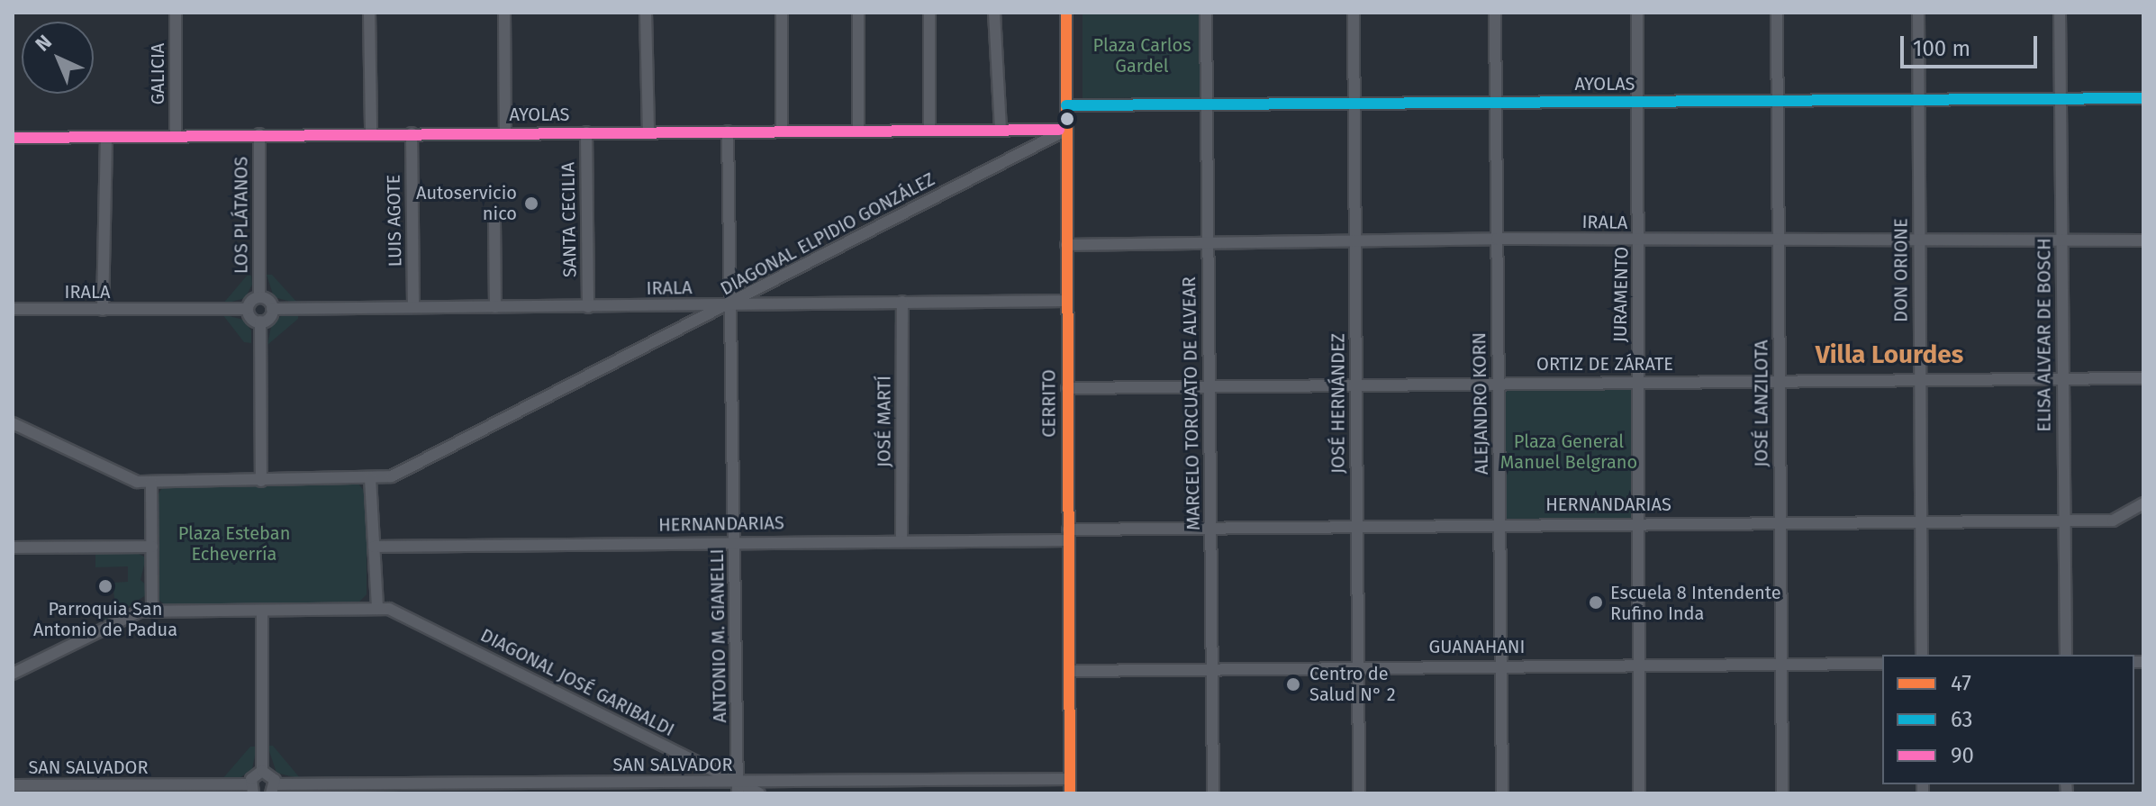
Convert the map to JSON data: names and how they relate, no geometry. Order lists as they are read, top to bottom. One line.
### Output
{"streets":{"street":["GALICIA","AYOLAS","LOS PLÁTANOS","SANTA CECILIA","LUIS AGOTE","IRALA","DIAGONAL ELPIDIO GONZÁLEZ","DON ORIONE","JURAMENTO","ELISA ALVEAR DE BOSCH","ORTIZ DE ZÁRATE","CERRITO","MARCELO TORCUATO DE ALVEAR","JOSÉ HERNÁNDEZ","ALEJANDRO KORN","JOSÉ LANZILOTA","JOSÉ MARTÍ","HERNANDARIAS","ANTONIO M. GIANELLI","GUANAHANI","DIAGONAL JOSÉ GARIBALDI","SAN SALVADOR"]},"crossings":[["GALICIA","AYOLAS"],["AYOLAS","LOS PLÁTANOS"],["AYOLAS","SANTA CECILIA"],["AYOLAS","LUIS AGOTE"],["AYOLAS","DIAGONAL ELPIDIO GONZÁLEZ"],["AYOLAS","DON ORIONE"],["AYOLAS","JURAMENTO"],["AYOLAS","ELISA ALVEAR DE BOSCH"],["AYOLAS","CERRITO"],["AYOLAS","MARCELO TORCUATO DE ALVEAR"],["AYOLAS","JOSÉ HERNÁNDEZ"],["AYOLAS","ALEJANDRO KORN"],["AYOLAS","JOSÉ LANZILOTA"],["AYOLAS","ANTONIO M. GIANELLI"],["LOS PLÁTANOS","IRALA"],["SANTA CECILIA","IRALA"],["LUIS AGOTE","IRALA"],["IRALA","DIAGONAL ELPIDIO GONZÁLEZ"],["IRALA","DON ORIONE"],["IRALA","JURAMENTO"],["IRALA","ELISA ALVEAR DE BOSCH"],["IRALA","CERRITO"],["IRALA","MARCELO TORCUATO DE ALVEAR"],["IRALA","JOSÉ HERNÁNDEZ"],["IRALA","ALEJANDRO KORN"],["IRALA","JOSÉ LANZILOTA"],["IRALA","JOSÉ MARTÍ"],["IRALA","ANTONIO M. GIANELLI"],["DIAGONAL ELPIDIO GONZÁLEZ","CERRITO"],["DIAGONAL ELPIDIO GONZÁLEZ","ANTONIO M. GIANELLI"],["DON ORIONE","ORTIZ DE ZÁRATE"],["DON ORIONE","HERNANDARIAS"],["JURAMENTO","ORTIZ DE ZÁRATE"],["JURAMENTO","HERNANDARIAS"],["JURAMENTO","GUANAHANI"],["ELISA ALVEAR DE BOSCH","ORTIZ DE ZÁRATE"],["ELISA ALVEAR DE BOSCH","HERNANDARIAS"],["ORTIZ DE ZÁRATE","CERRITO"],["ORTIZ DE ZÁRATE","MARCELO TORCUATO DE ALVEAR"],["ORTIZ DE ZÁRATE","JOSÉ HERNÁNDEZ"],["ORTIZ DE ZÁRATE","ALEJANDRO KORN"],["ORTIZ DE ZÁRATE","JOSÉ LANZILOTA"],["CERRITO","HERNANDARIAS"],["CERRITO","GUANAHANI"],["CERRITO","SAN SALVADOR"],["MARCELO TORCUATO DE ALVEAR","HERNANDARIAS"],["MARCELO TORCUATO DE ALVEAR","GUANAHANI"],["JOSÉ HERNÁNDEZ","HERNANDARIAS"],["JOSÉ HERNÁNDEZ","GUANAHANI"],["ALEJANDRO KORN","HERNANDARIAS"],["ALEJANDRO KORN","GUANAHANI"],["JOSÉ LANZILOTA","HERNANDARIAS"],["JOSÉ LANZILOTA","GUANAHANI"],["JOSÉ MARTÍ","HERNANDARIAS"],["HERNANDARIAS","ANTONIO M. GIANELLI"],["ANTONIO M. GIANELLI","DIAGONAL JOSÉ GARIBALDI"],["ANTONIO M. GIANELLI","SAN SALVADOR"],["DIAGONAL JOSÉ GARIBALDI","SAN SALVADOR"]],"districts":["Villa Lourdes"],"parks":["Plaza Carlos Gardel","Plaza General Manuel Belgrano","Plaza Esteban Echeverría"],"places":["Autoservicio nico","Parroquia San Antonio de Padua","Escuela 8 Intendente Rufino Inda","Centro de Salud N° 2"],"lines":["transit line 47","transit line 63","transit line 90"],"legend":["47","63","90"],"scale_bar":"100 m","north":"top left"}
